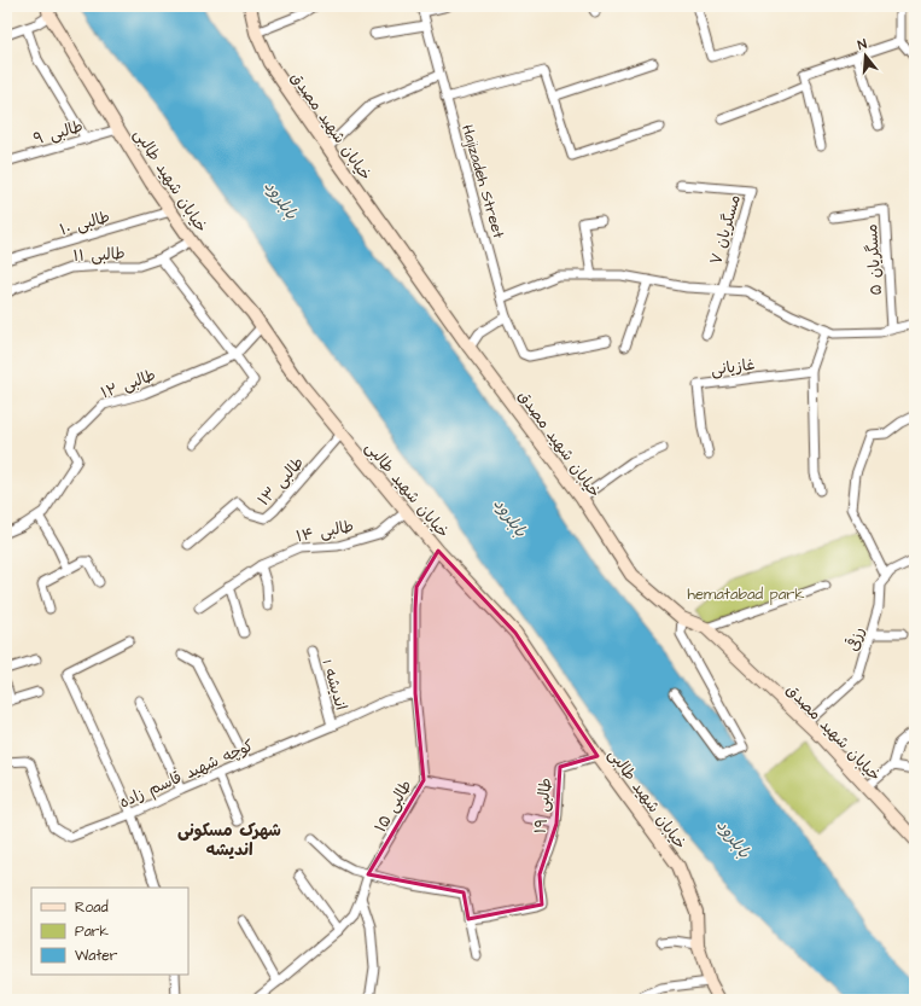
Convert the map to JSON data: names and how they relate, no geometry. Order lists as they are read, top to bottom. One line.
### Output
{"streets":{"street":["خیابان شهید مصدق","طالبی ۹","خیابان شهید طالبی","Hajizadeh Street","طالبی ۱۰","مسگریان ۷","طالبی ۱۱","مسگریان ۵","غازیانی","طالبی ۱۲","طالبی ۱۳","طالبی ۱۴","رزقی","اندیشه 1","کوچه شهید قاسم زاده","طالبی ۱۵","طالبی ۱۹"]},"crossings":[["خیابان شهید مصدق","رزقی"],["طالبی ۹","خیابان شهید طالبی"],["خیابان شهید طالبی","طالبی ۱۰"],["خیابان شهید طالبی","طالبی ۱۱"],["خیابان شهید طالبی","طالبی ۱۲"],["خیابان شهید طالبی","طالبی ۱۳"],["خیابان شهید طالبی","طالبی ۱۴"],["خیابان شهید طالبی","طالبی ۱۵"],["خیابان شهید طالبی","طالبی ۱۹"],["اندیشه 1","کوچه شهید قاسم زاده"],["کوچه شهید قاسم زاده","طالبی ۱۵"]],"districts":["شهرک مسکونی اندیشه"],"water":["بابلرود"],"parks":["hematabad park"],"legend":["Road","Park","Water"],"north":"top"}
